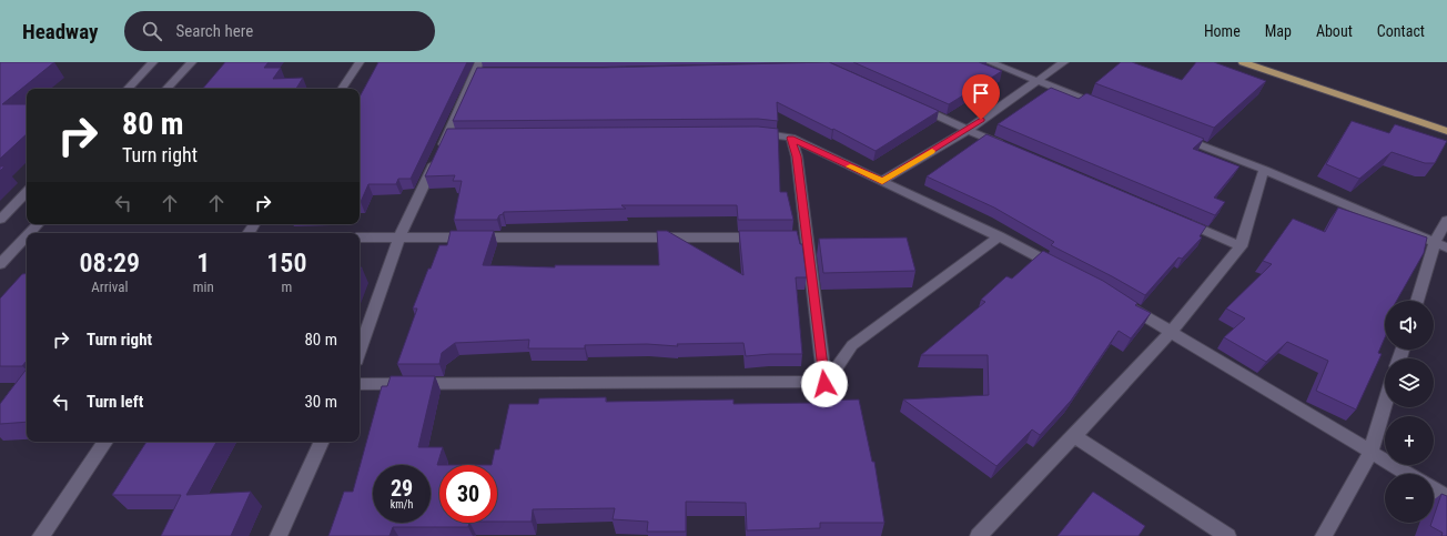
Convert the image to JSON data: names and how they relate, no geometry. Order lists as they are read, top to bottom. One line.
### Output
{"page":{"header":"Headway","search":"Search here","nav":["Home","Map","About","Contact"],"turn":["80 m","Turn right"],"eta":["08:29","Arrival","1","min","150","m"],"map_buttons":["+","−"],"list":[{"name":"Turn right","value":"80 m"},{"name":"Turn left","value":"30 m"}],"speed":"29 km/h","limit":"30"}}
